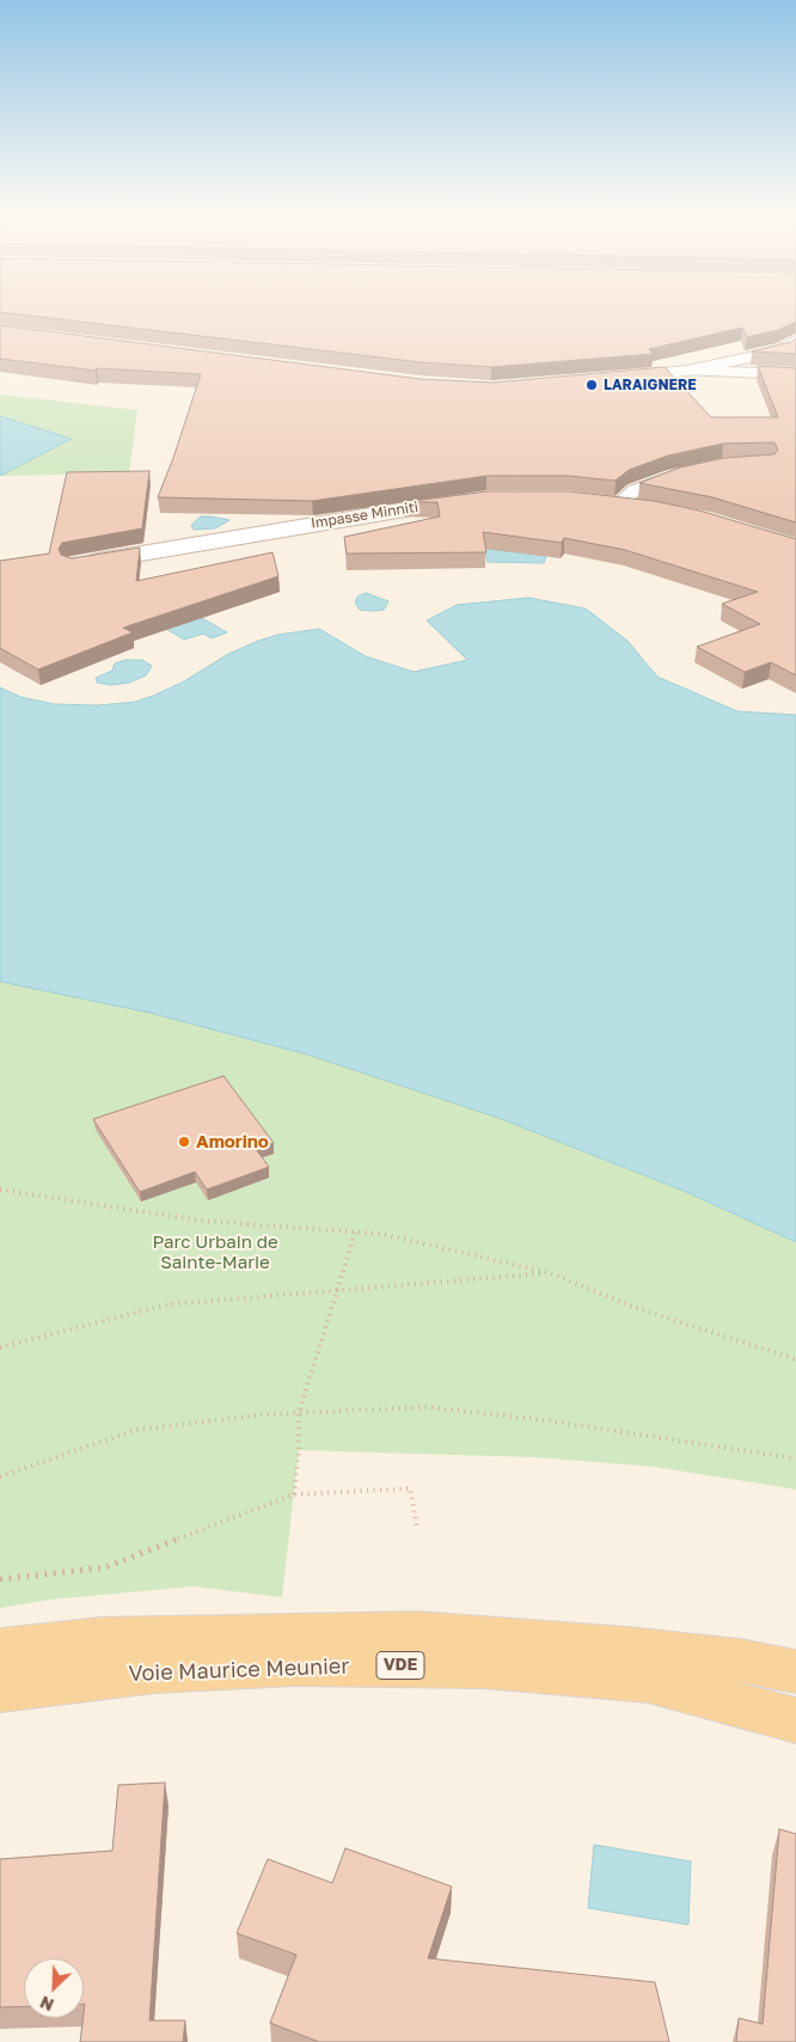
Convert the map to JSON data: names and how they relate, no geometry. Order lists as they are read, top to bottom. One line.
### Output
{"streets":{"main road":["VDE","Voie Maurice Meunier"],"street":["Impasse Minniti"]},"parks":["Parc Urbain de Sainte-Marie"],"places":["LARAIGNERE","Amorino"],"north":"bottom left"}
